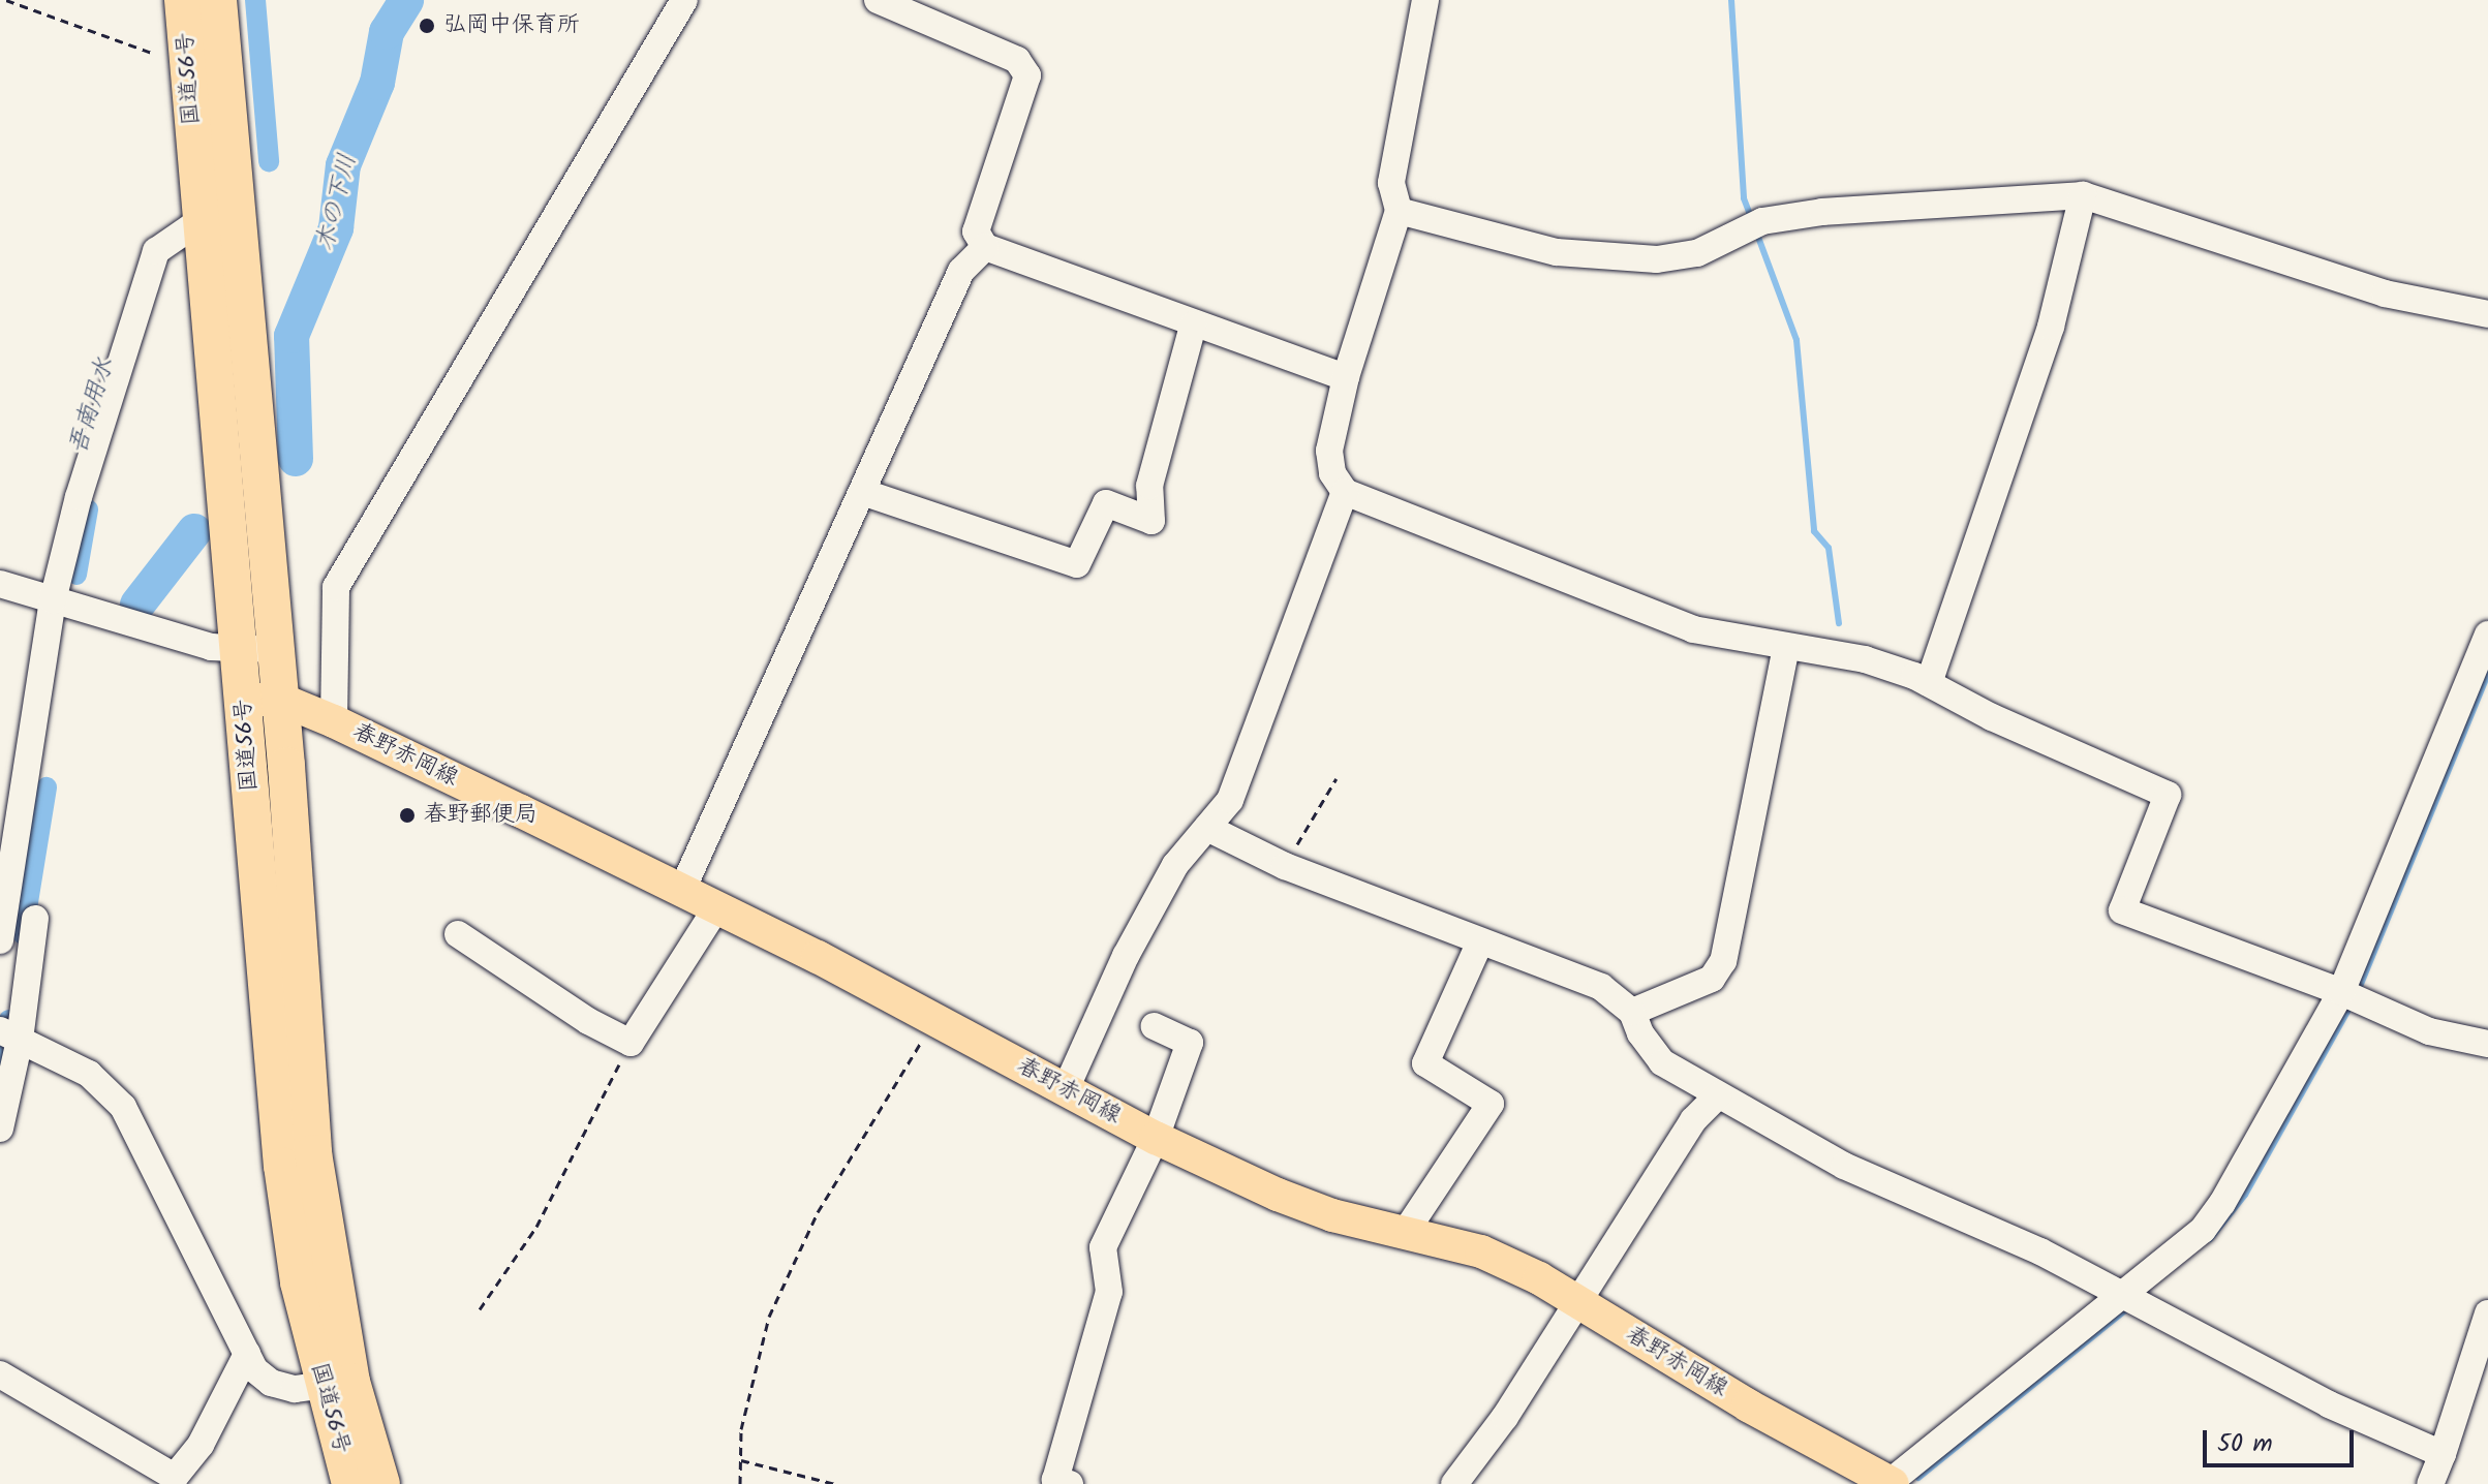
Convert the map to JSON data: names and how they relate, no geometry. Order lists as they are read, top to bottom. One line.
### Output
{"streets":{"highway":["国道56号"],"main road":["春野赤岡線"]},"crossings":[["国道56号","春野赤岡線"]],"water":["木の下川","吾南用水"],"places":["弘岡中保育所","春野郵便局"],"scale_bar":"50 m"}
